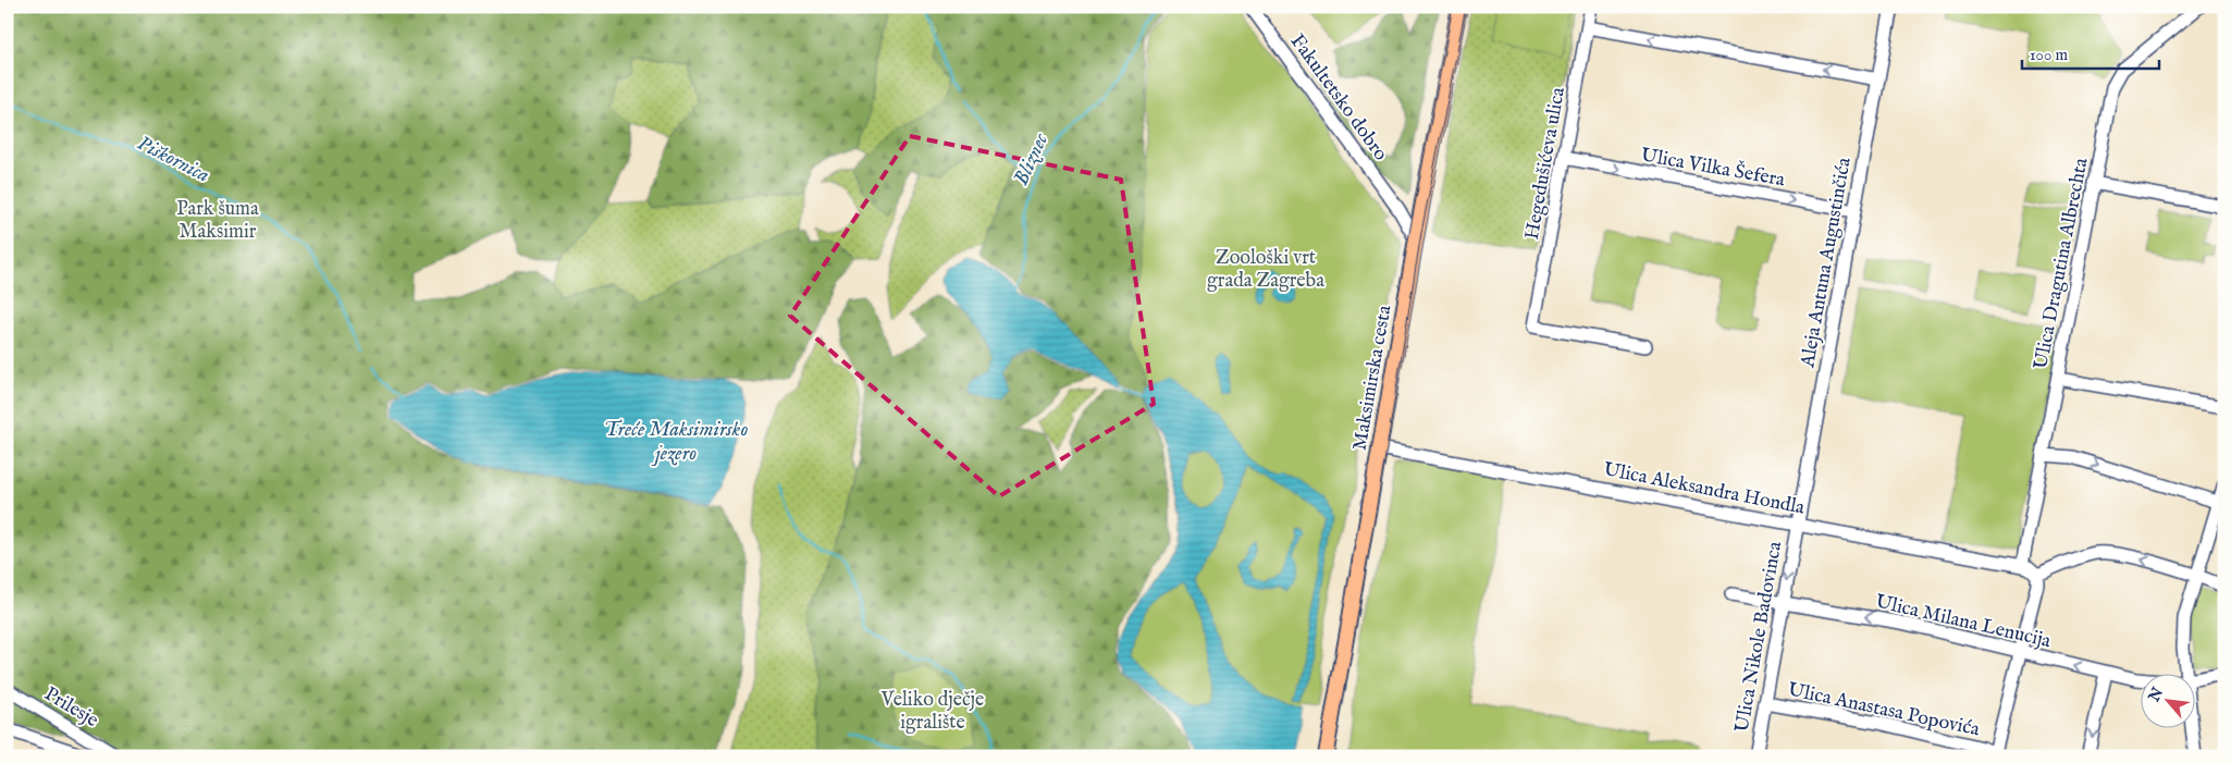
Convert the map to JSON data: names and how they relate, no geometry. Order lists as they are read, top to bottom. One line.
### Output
{"streets":{"main road":["Maksimirska cesta"],"street":["Fakultetsko dobro","Hegedušićeva ulica","Ulica Vilka Šefera","Aleja Antuna Augustinčića","Ulica Dragutina Albrechta","Ulica Aleksandra Hondla","Ulica Milana Lenucija","Ulica Nikole Badovinca","Prilesje","Ulica Anastasa Popovića"]},"crossings":[["Fakultetsko dobro","Maksimirska cesta"],["Hegedušićeva ulica","Ulica Vilka Šefera"],["Ulica Vilka Šefera","Aleja Antuna Augustinčića"],["Aleja Antuna Augustinčića","Ulica Aleksandra Hondla"],["Aleja Antuna Augustinčića","Ulica Nikole Badovinca"],["Ulica Dragutina Albrechta","Ulica Aleksandra Hondla"],["Maksimirska cesta","Ulica Aleksandra Hondla"],["Ulica Aleksandra Hondla","Ulica Nikole Badovinca"],["Ulica Milana Lenucija","Ulica Nikole Badovinca"],["Ulica Nikole Badovinca","Ulica Anastasa Popovića"]],"one_way":["Ulica Vilka Šefera","Ulica Milana Lenucija"],"water":["Piškornica","Bliznec","Treće Maksimirsko jezero"],"parks":["Park šuma Maksimir","Zoološki vrt grada Zagreba","Veliko dječje igralište"],"scale_bar":"100 m","north":"top left"}
